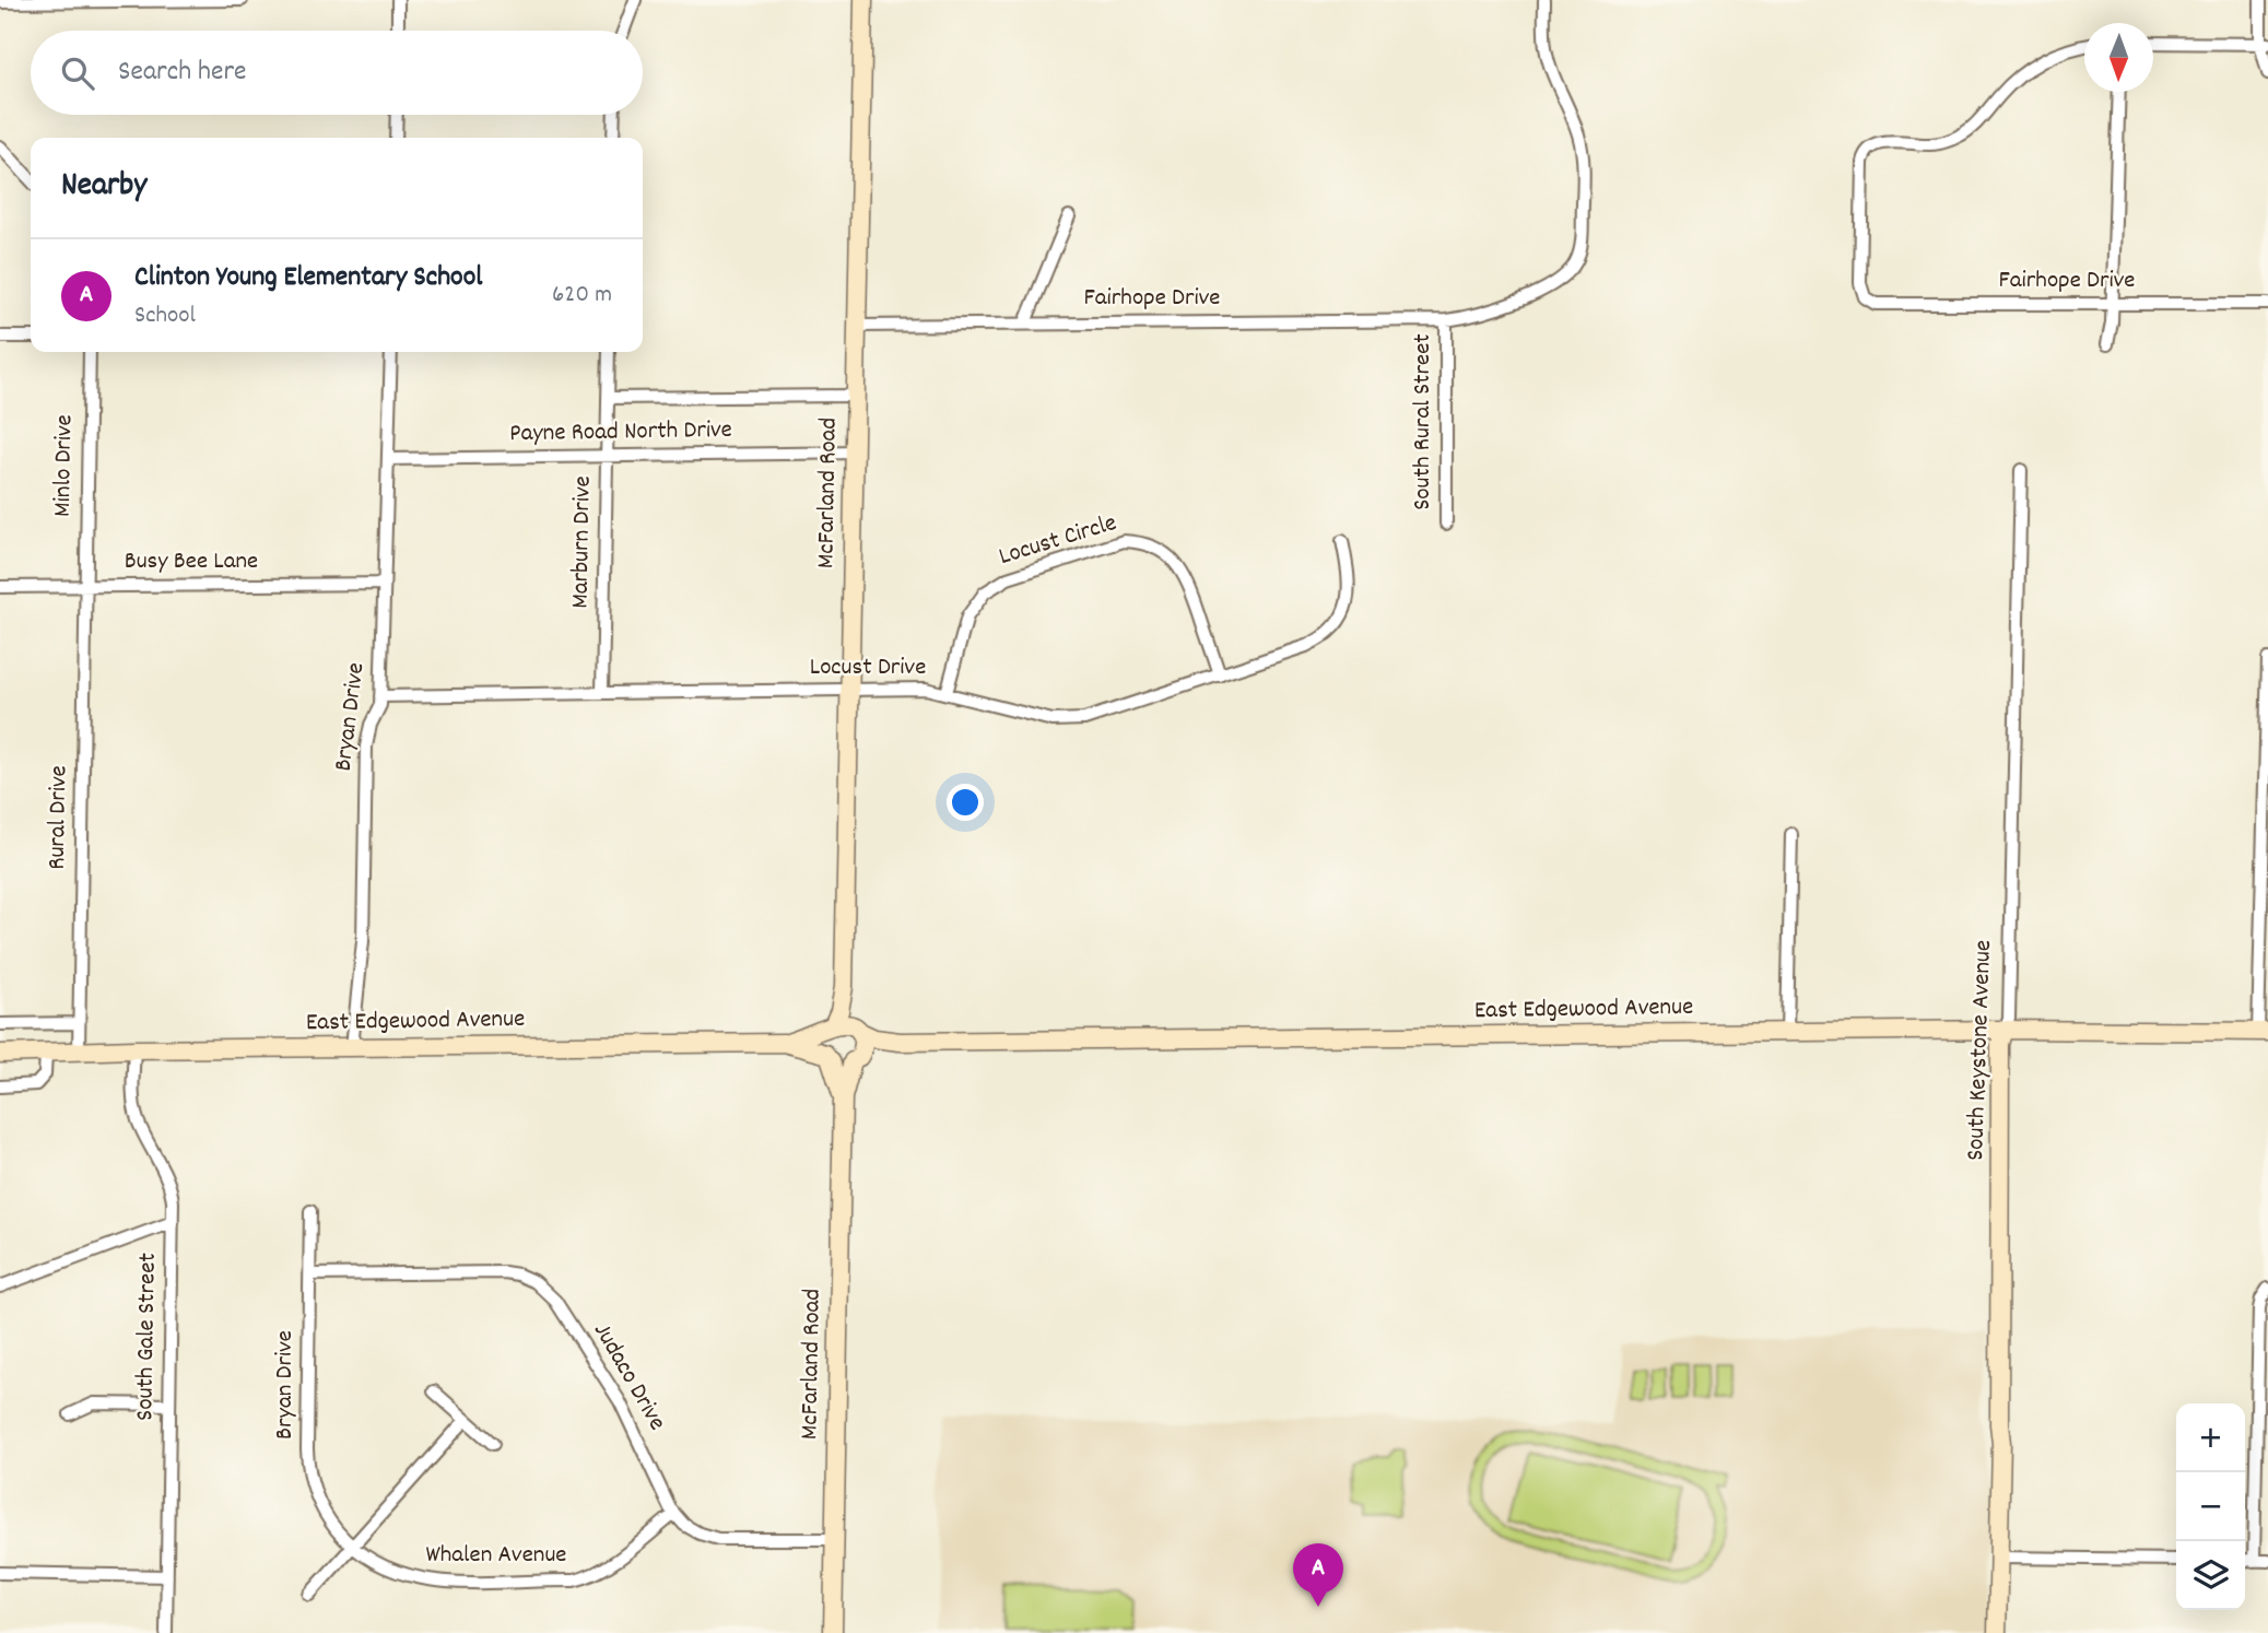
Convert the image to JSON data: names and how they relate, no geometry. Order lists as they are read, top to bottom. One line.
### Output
{"streets":{"main road":["McFarland Road","East Edgewood Avenue","South Keystone Avenue"],"street":["Fairhope Drive","South Rural Street","Payne Road North Drive","Minlo Drive","Locust Circle","Marburn Drive","Busy Bee Lane","Locust Drive","Bryan Drive","Rural Drive","South Gale Street","Judaco Drive","Whalen Avenue"]},"crossings":[["Fairhope Drive","South Rural Street"],["Fairhope Drive","McFarland Road"],["Payne Road North Drive","McFarland Road"],["Payne Road North Drive","Marburn Drive"],["Payne Road North Drive","Bryan Drive"],["Minlo Drive","Busy Bee Lane"],["Minlo Drive","Rural Drive"],["McFarland Road","Locust Drive"],["McFarland Road","East Edgewood Avenue"],["Locust Circle","Locust Drive"],["Marburn Drive","Locust Drive"],["Busy Bee Lane","Bryan Drive"],["Busy Bee Lane","Rural Drive"],["Locust Drive","Bryan Drive"],["Bryan Drive","East Edgewood Avenue"],["Bryan Drive","Judaco Drive"],["Bryan Drive","Whalen Avenue"],["Rural Drive","East Edgewood Avenue"],["East Edgewood Avenue","South Keystone Avenue"],["East Edgewood Avenue","South Gale Street"],["Judaco Drive","Whalen Avenue"]],"north":"bottom","page":{"search":"Search here","heading":"Nearby","list":[{"mark":"A","name":"Clinton Young Elementary School","note":"School","value":"620 m"}],"map_buttons":["+","−"],"pins":"A"}}
